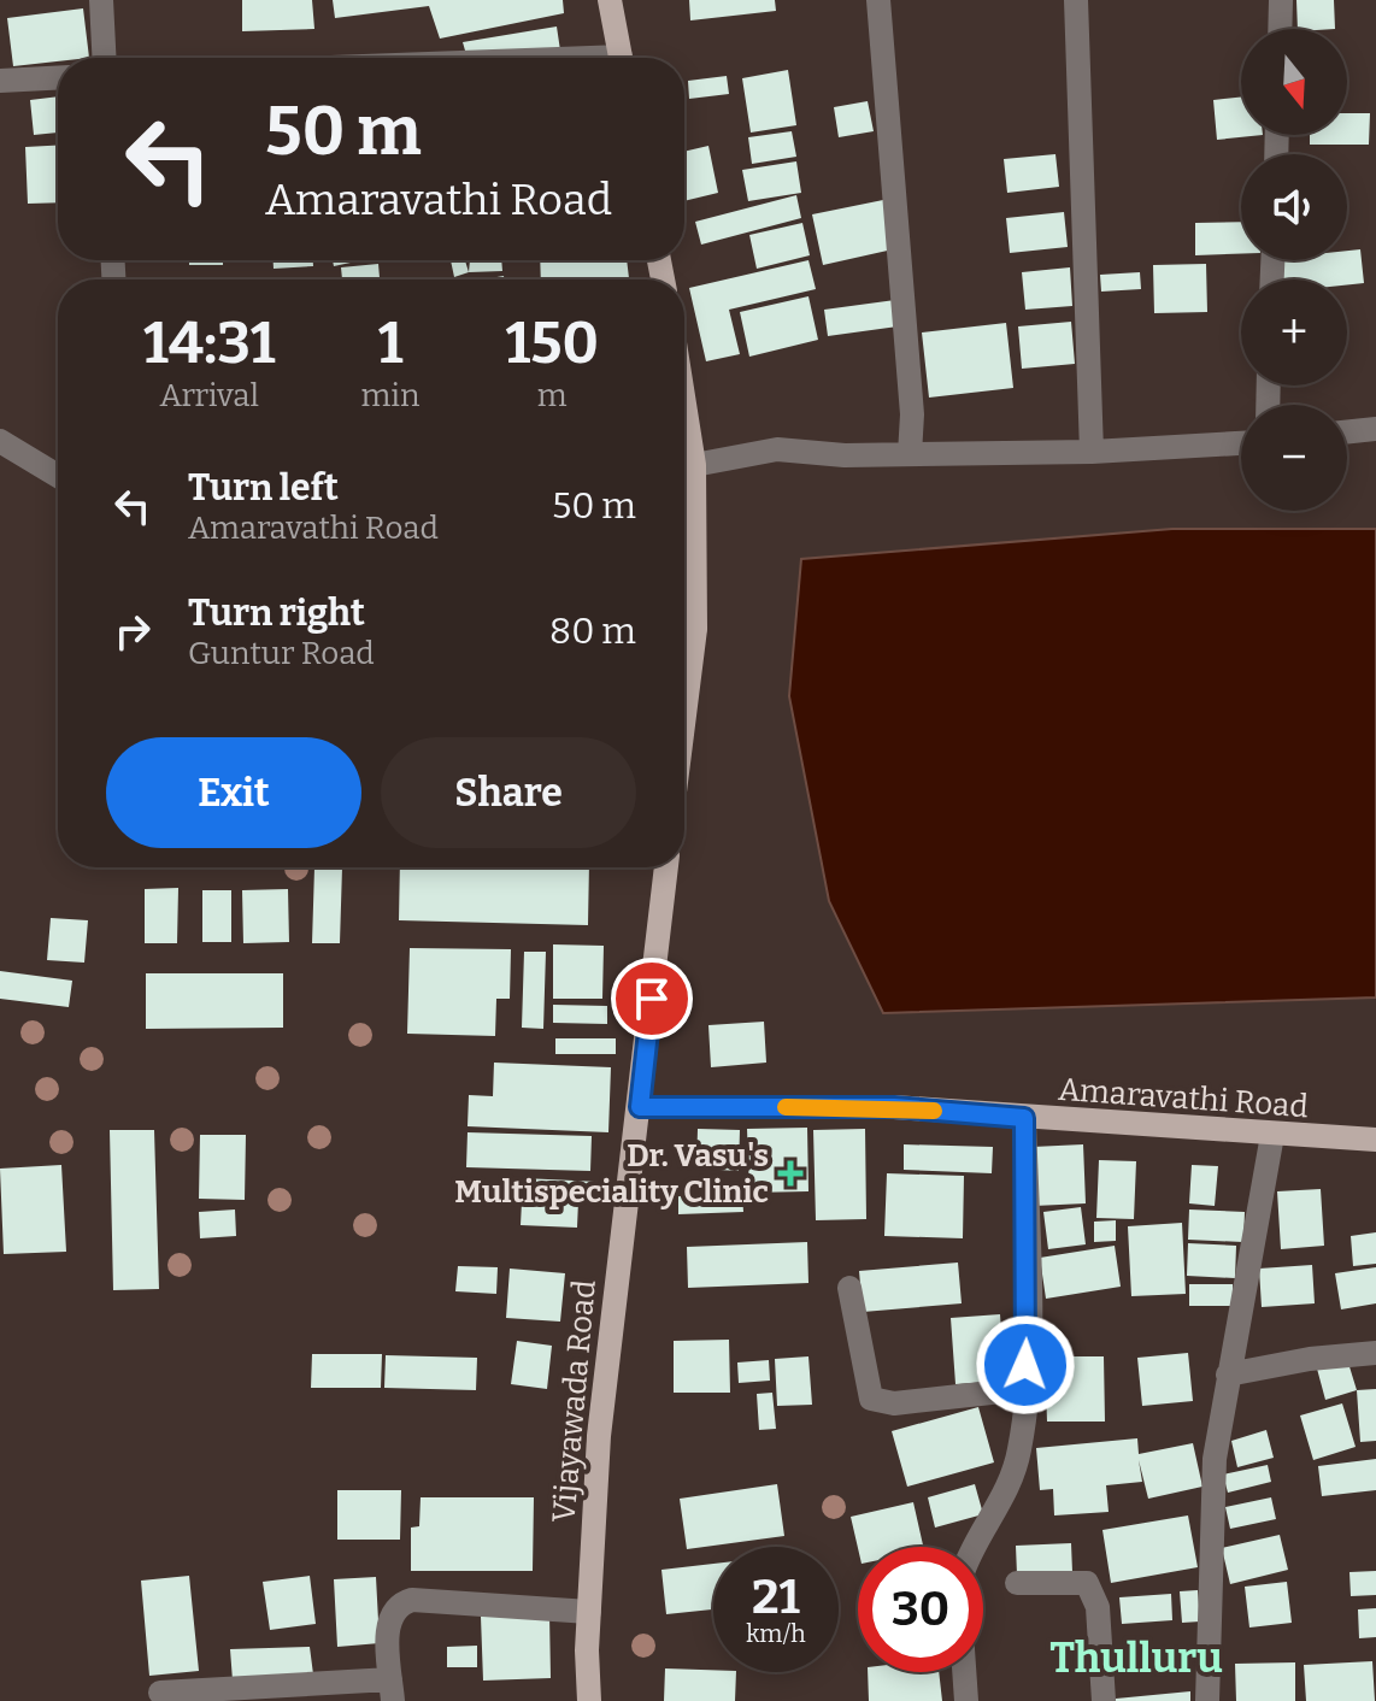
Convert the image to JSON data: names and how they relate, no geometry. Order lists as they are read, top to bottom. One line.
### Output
{"streets":{"main road":["Amaravathi Road","Vijayawada Road"]},"crossings":[["Amaravathi Road","Vijayawada Road"]],"districts":["Thulluru"],"places":{"health":["Dr. Vasu's Multispeciality Clinic"]},"north":"bottom","page":{"map_buttons":["+","−"],"turn":["50 m","Amaravathi Road"],"eta":["14:31","Arrival","1","min","150","m"],"list":[{"name":"Turn left","note":"Amaravathi Road","value":"50 m"},{"name":"Turn right","note":"Guntur Road","value":"80 m"}],"buttons":["Exit","Share"],"speed":"21 km/h","limit":"30"}}
